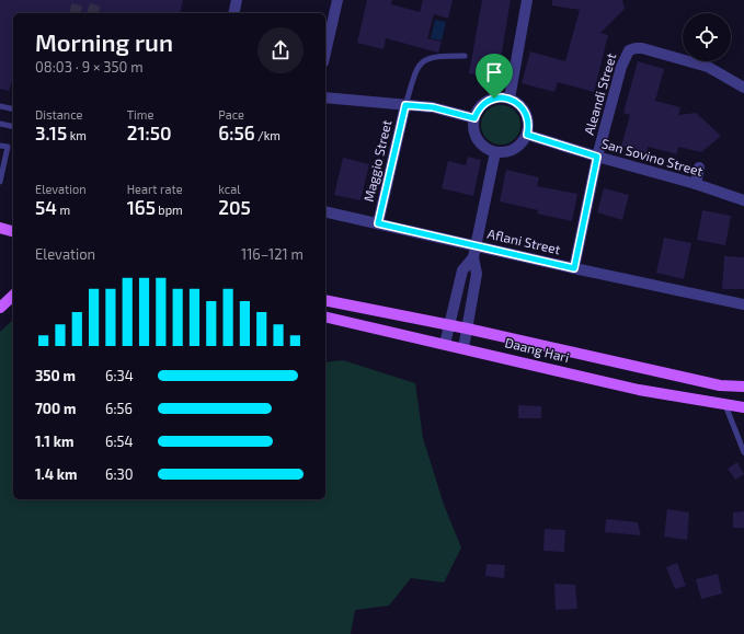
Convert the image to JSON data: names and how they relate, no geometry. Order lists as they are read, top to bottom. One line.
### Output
{"streets":{"main road":["Daang Hari"],"street":["Aleandi Street","San Sovino Street","Maggio Street","Aflani Street"]},"crossings":[["Aleandi Street","San Sovino Street"],["Aleandi Street","Aflani Street"],["Maggio Street","Aflani Street"]],"page":{"heading":["Morning run","08:03 · 9 × 350 m"],"stats":[["Distance","3.15 km"],["Time","21:50"],["Pace","6:56 /km"],["Elevation","54 m"],["Heart rate","165 bpm"],["kcal","205"]],"chart":["Elevation","116–121 m"],"list":[{"name":"350 m","note":"6:34"},{"name":"700 m","note":"6:56"},{"name":"1.1 km","note":"6:54"},{"name":"1.4 km","note":"6:30"}]}}
